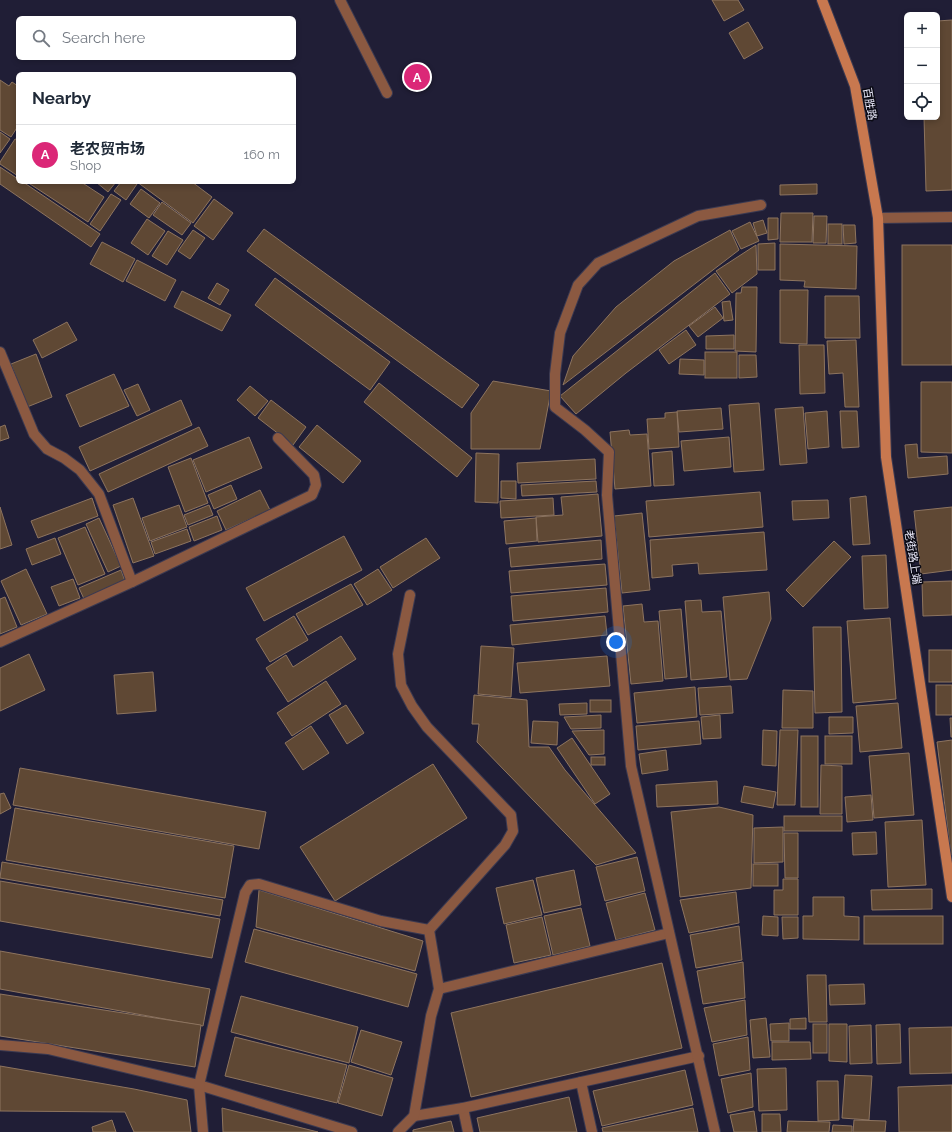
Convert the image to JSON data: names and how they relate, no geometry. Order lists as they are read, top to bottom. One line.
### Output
{"streets":{"main road":["百胜路","老街路上端"]},"crossings":[["百胜路","老街路上端"]],"page":{"map_buttons":["+","−"],"search":"Search here","pins":"A","heading":"Nearby","list":[{"mark":"A","name":"老农贸市场","note":"Shop","value":"160 m"}]}}
